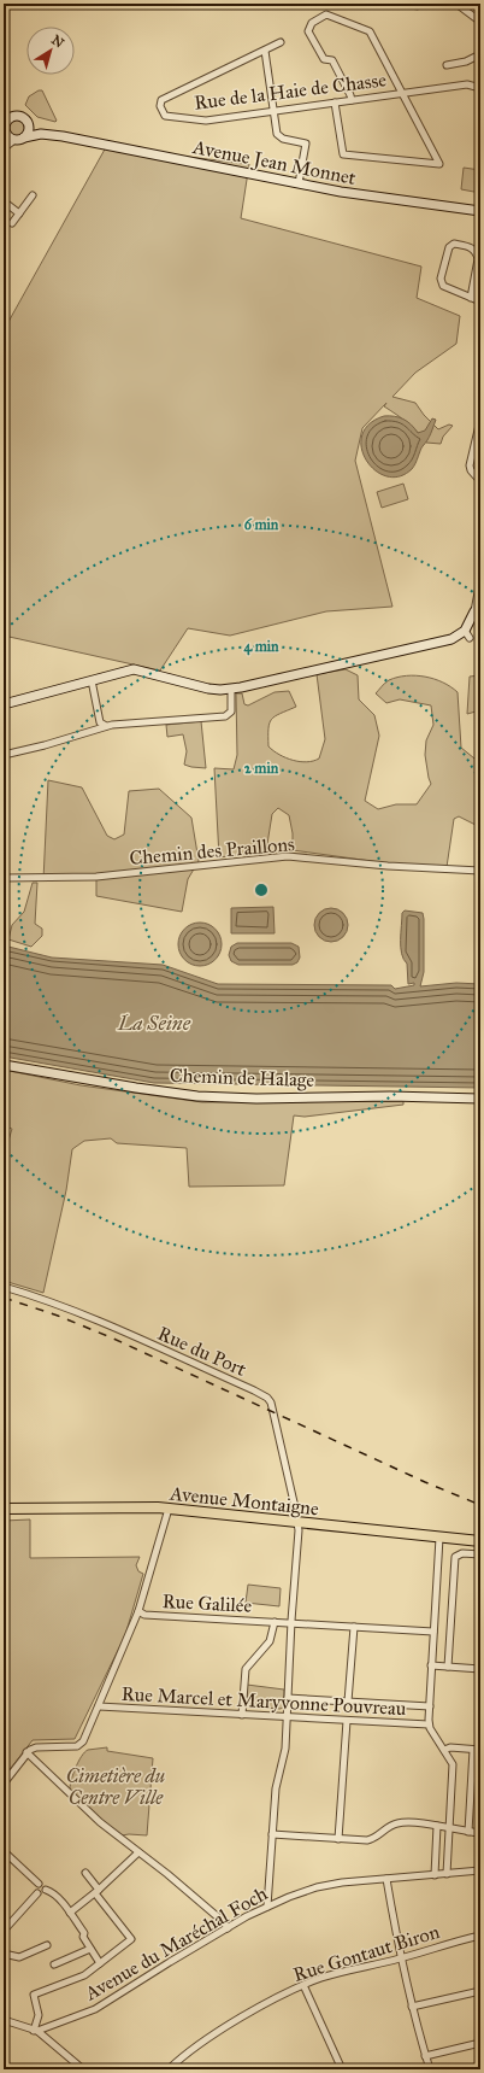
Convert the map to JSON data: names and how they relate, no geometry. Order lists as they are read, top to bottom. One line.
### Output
{"streets":{"main road":["Avenue Montaigne"],"street":["Rue de la Haie de Chasse","Avenue Jean Monnet","Chemin des Praillons","Chemin de Halage","Rue du Port","Rue Galilée","Rue Marcel et Maryvonne Pouvreau","Avenue du Maréchal Foch","Rue Gontaut Biron"]},"crossings":[["Rue du Port","Avenue Montaigne"]],"water":["La Seine"],"parks":["Cimetière du Centre Ville"],"north":"top right","rings":["6 min","4 min","2 min"]}
